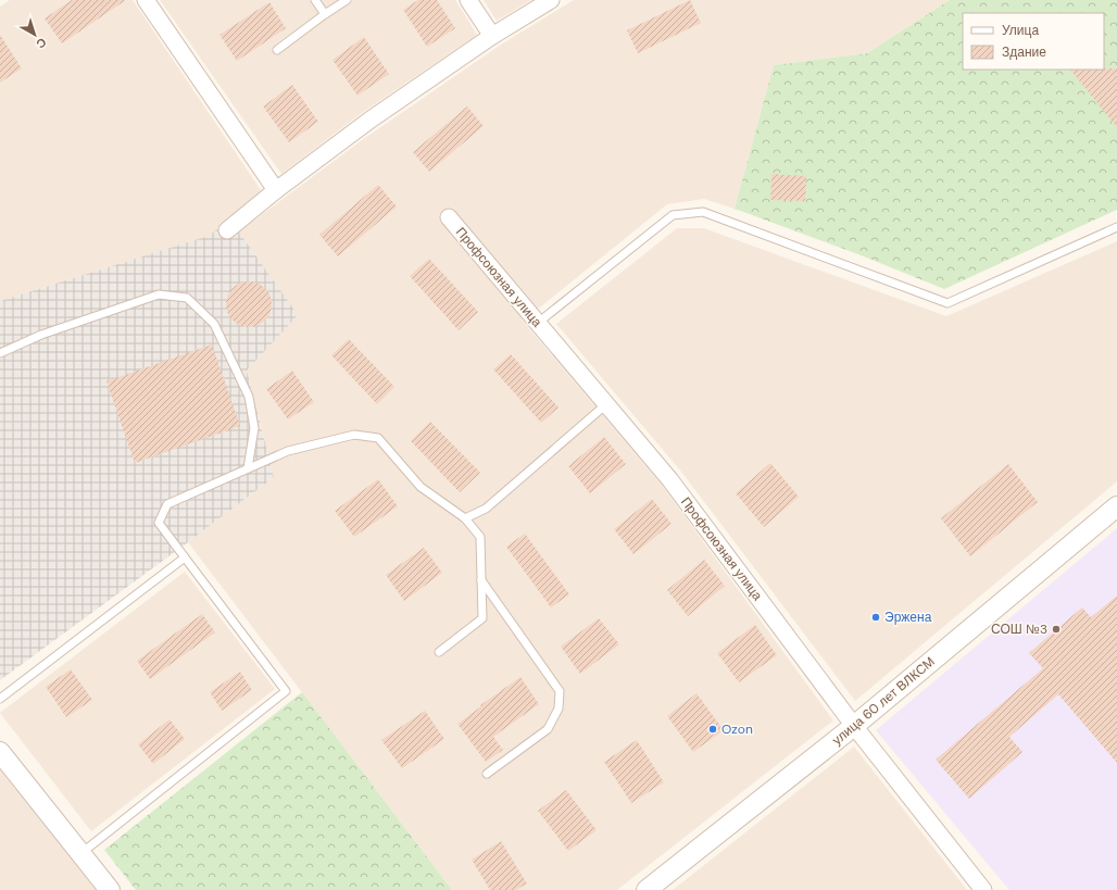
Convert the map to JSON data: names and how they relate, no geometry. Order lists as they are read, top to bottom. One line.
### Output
{"streets":{"street":["Профсоюзная улица","улица 60 лет ВЛКСМ"]},"crossings":[["Профсоюзная улица","улица 60 лет ВЛКСМ"]],"places":["Эржена","СОШ №3","Ozon"],"legend":["Улица","Здание"],"north":"bottom right"}
